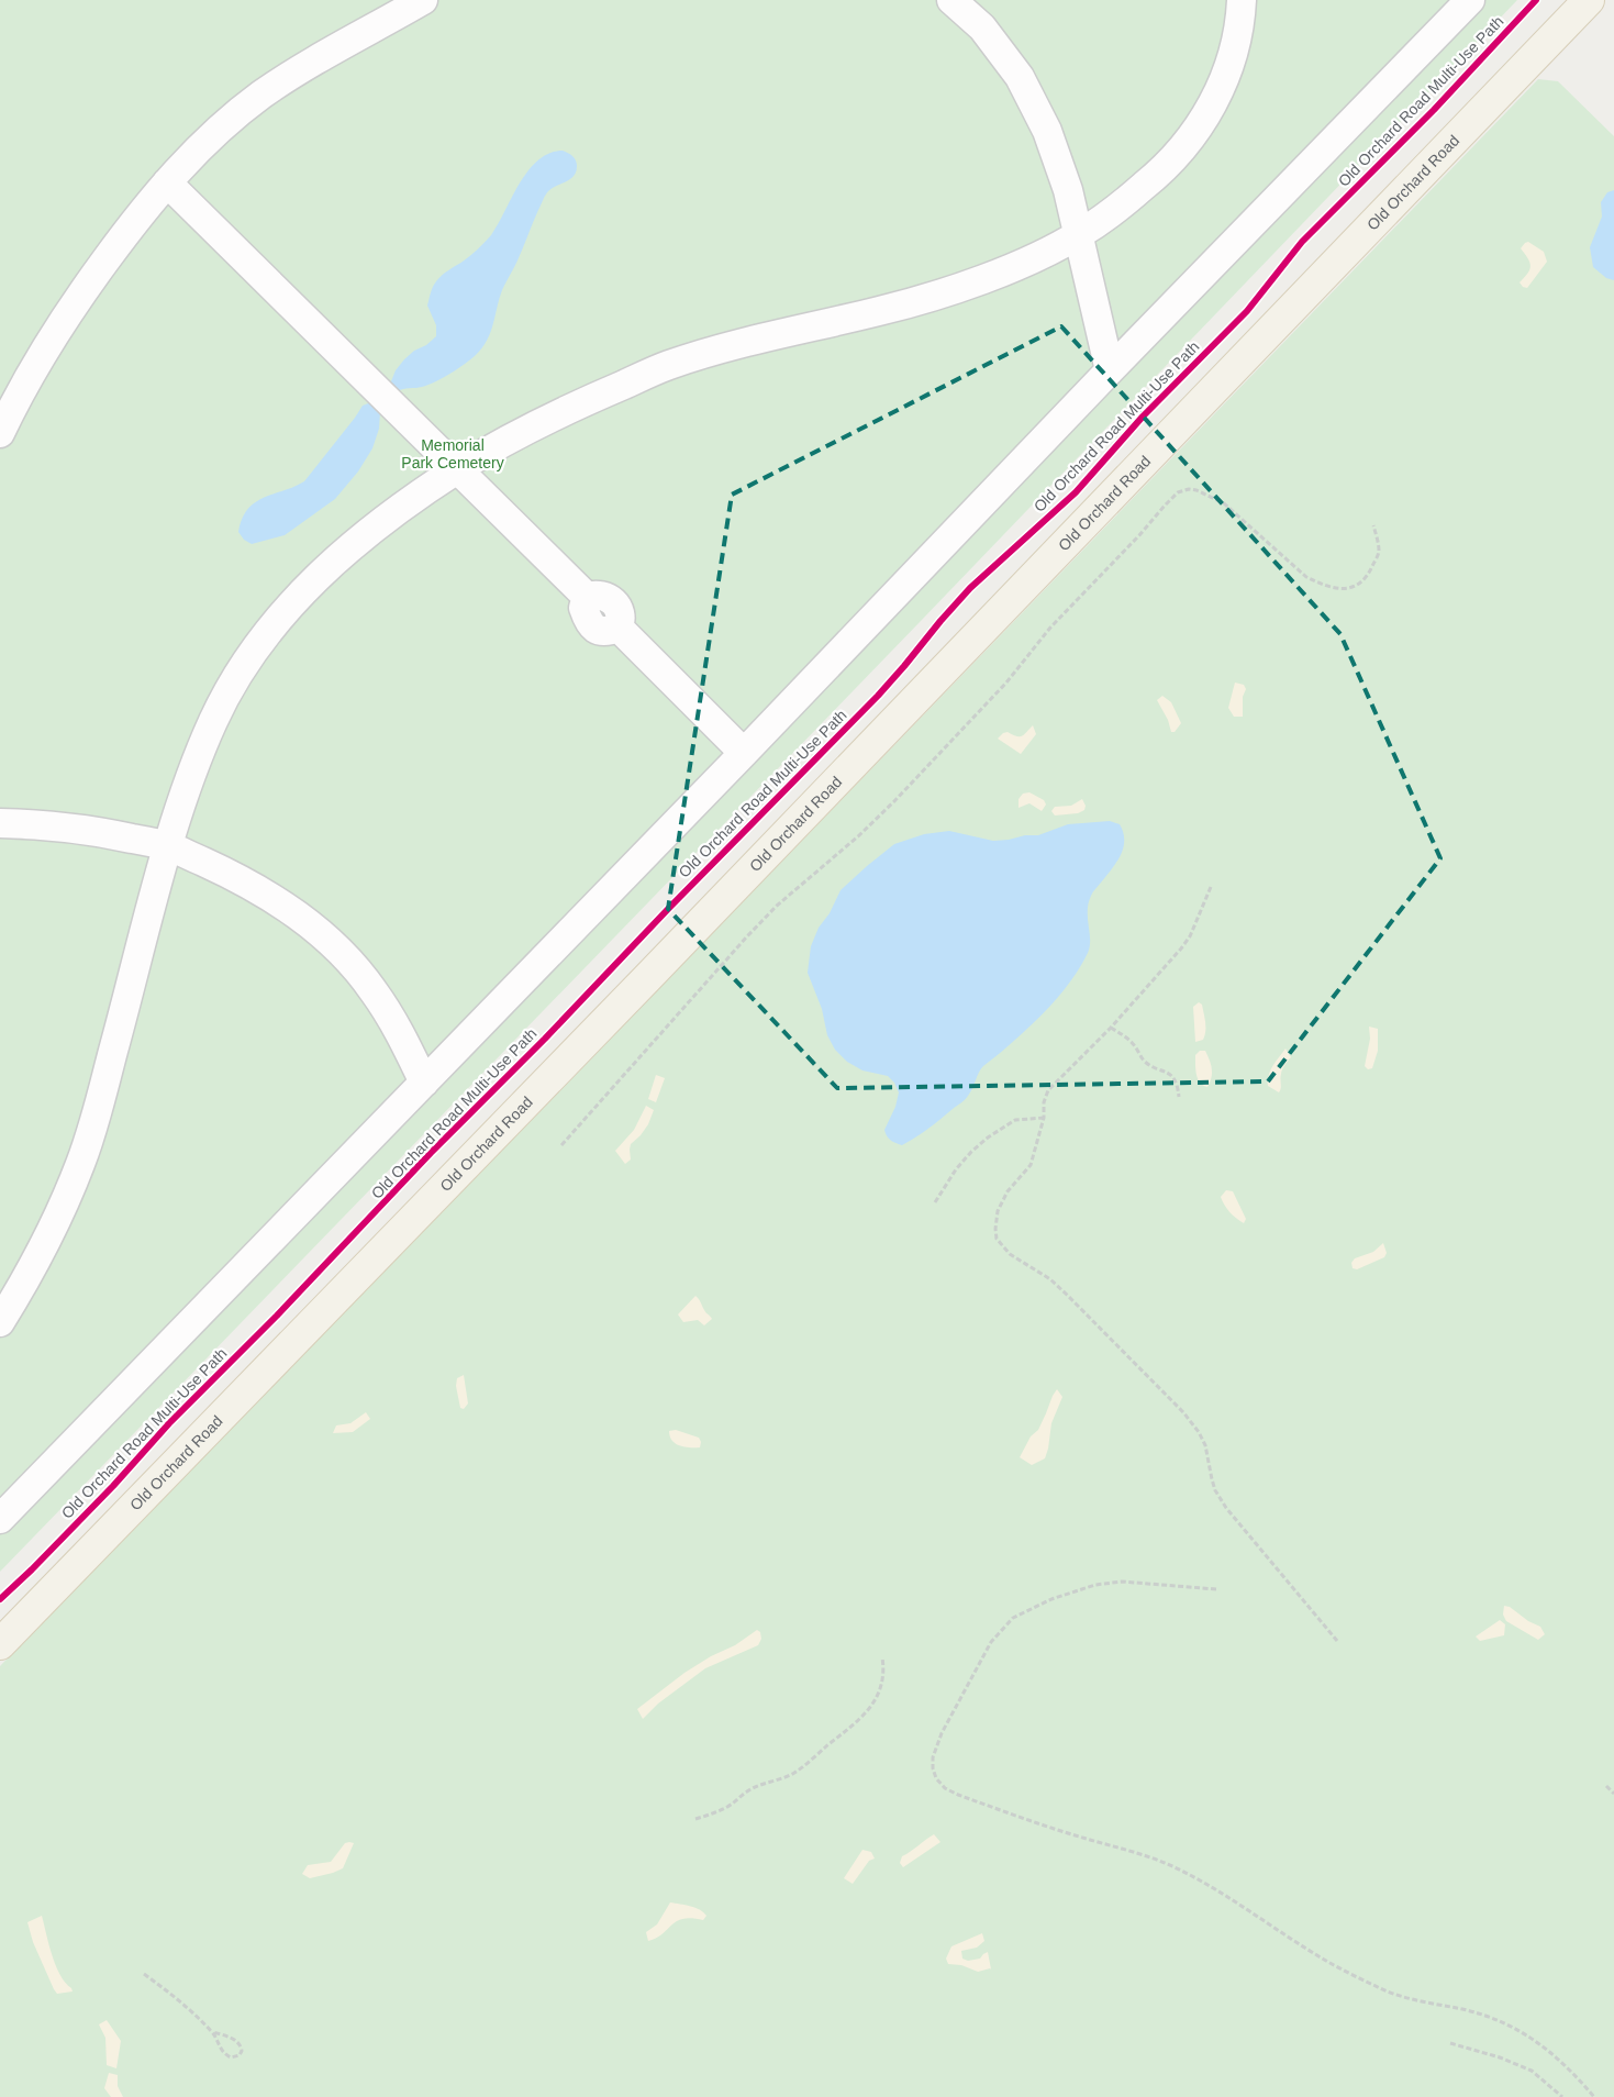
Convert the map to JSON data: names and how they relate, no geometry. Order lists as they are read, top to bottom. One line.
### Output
{"streets":{"main road":["Old Orchard Road"],"cycle path":["Old Orchard Road Multi-Use Path"]},"parks":["Memorial Park Cemetery"]}
